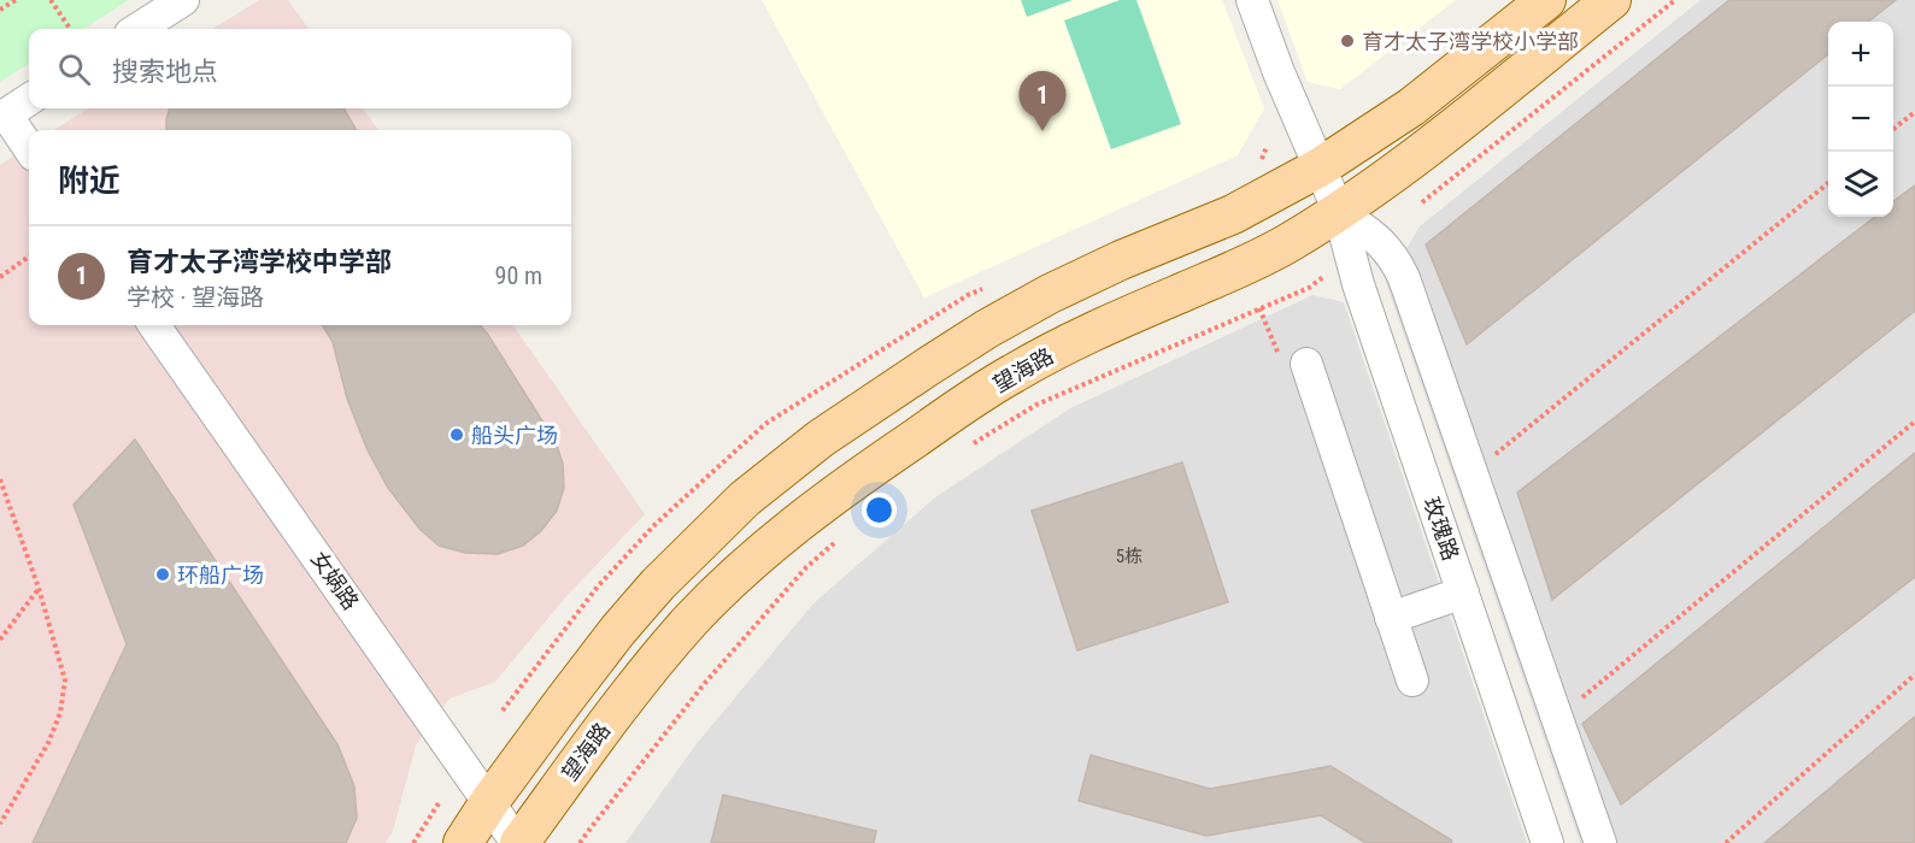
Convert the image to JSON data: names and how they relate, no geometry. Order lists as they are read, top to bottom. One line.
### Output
{"streets":{"main road":["望海路"],"street":["玫瑰路","女娲路"]},"crossings":[["望海路","玫瑰路"],["望海路","女娲路"]],"places":["育才太子湾学校小学部","船头广场","环船广场"],"house_numbers":["5栋"],"page":{"map_buttons":["+","−"],"search":"搜索地点","pins":"1","heading":"附近","list":[{"mark":"1","name":"育才太子湾学校中学部","note":"学校 · 望海路","value":"90 m"}]}}
